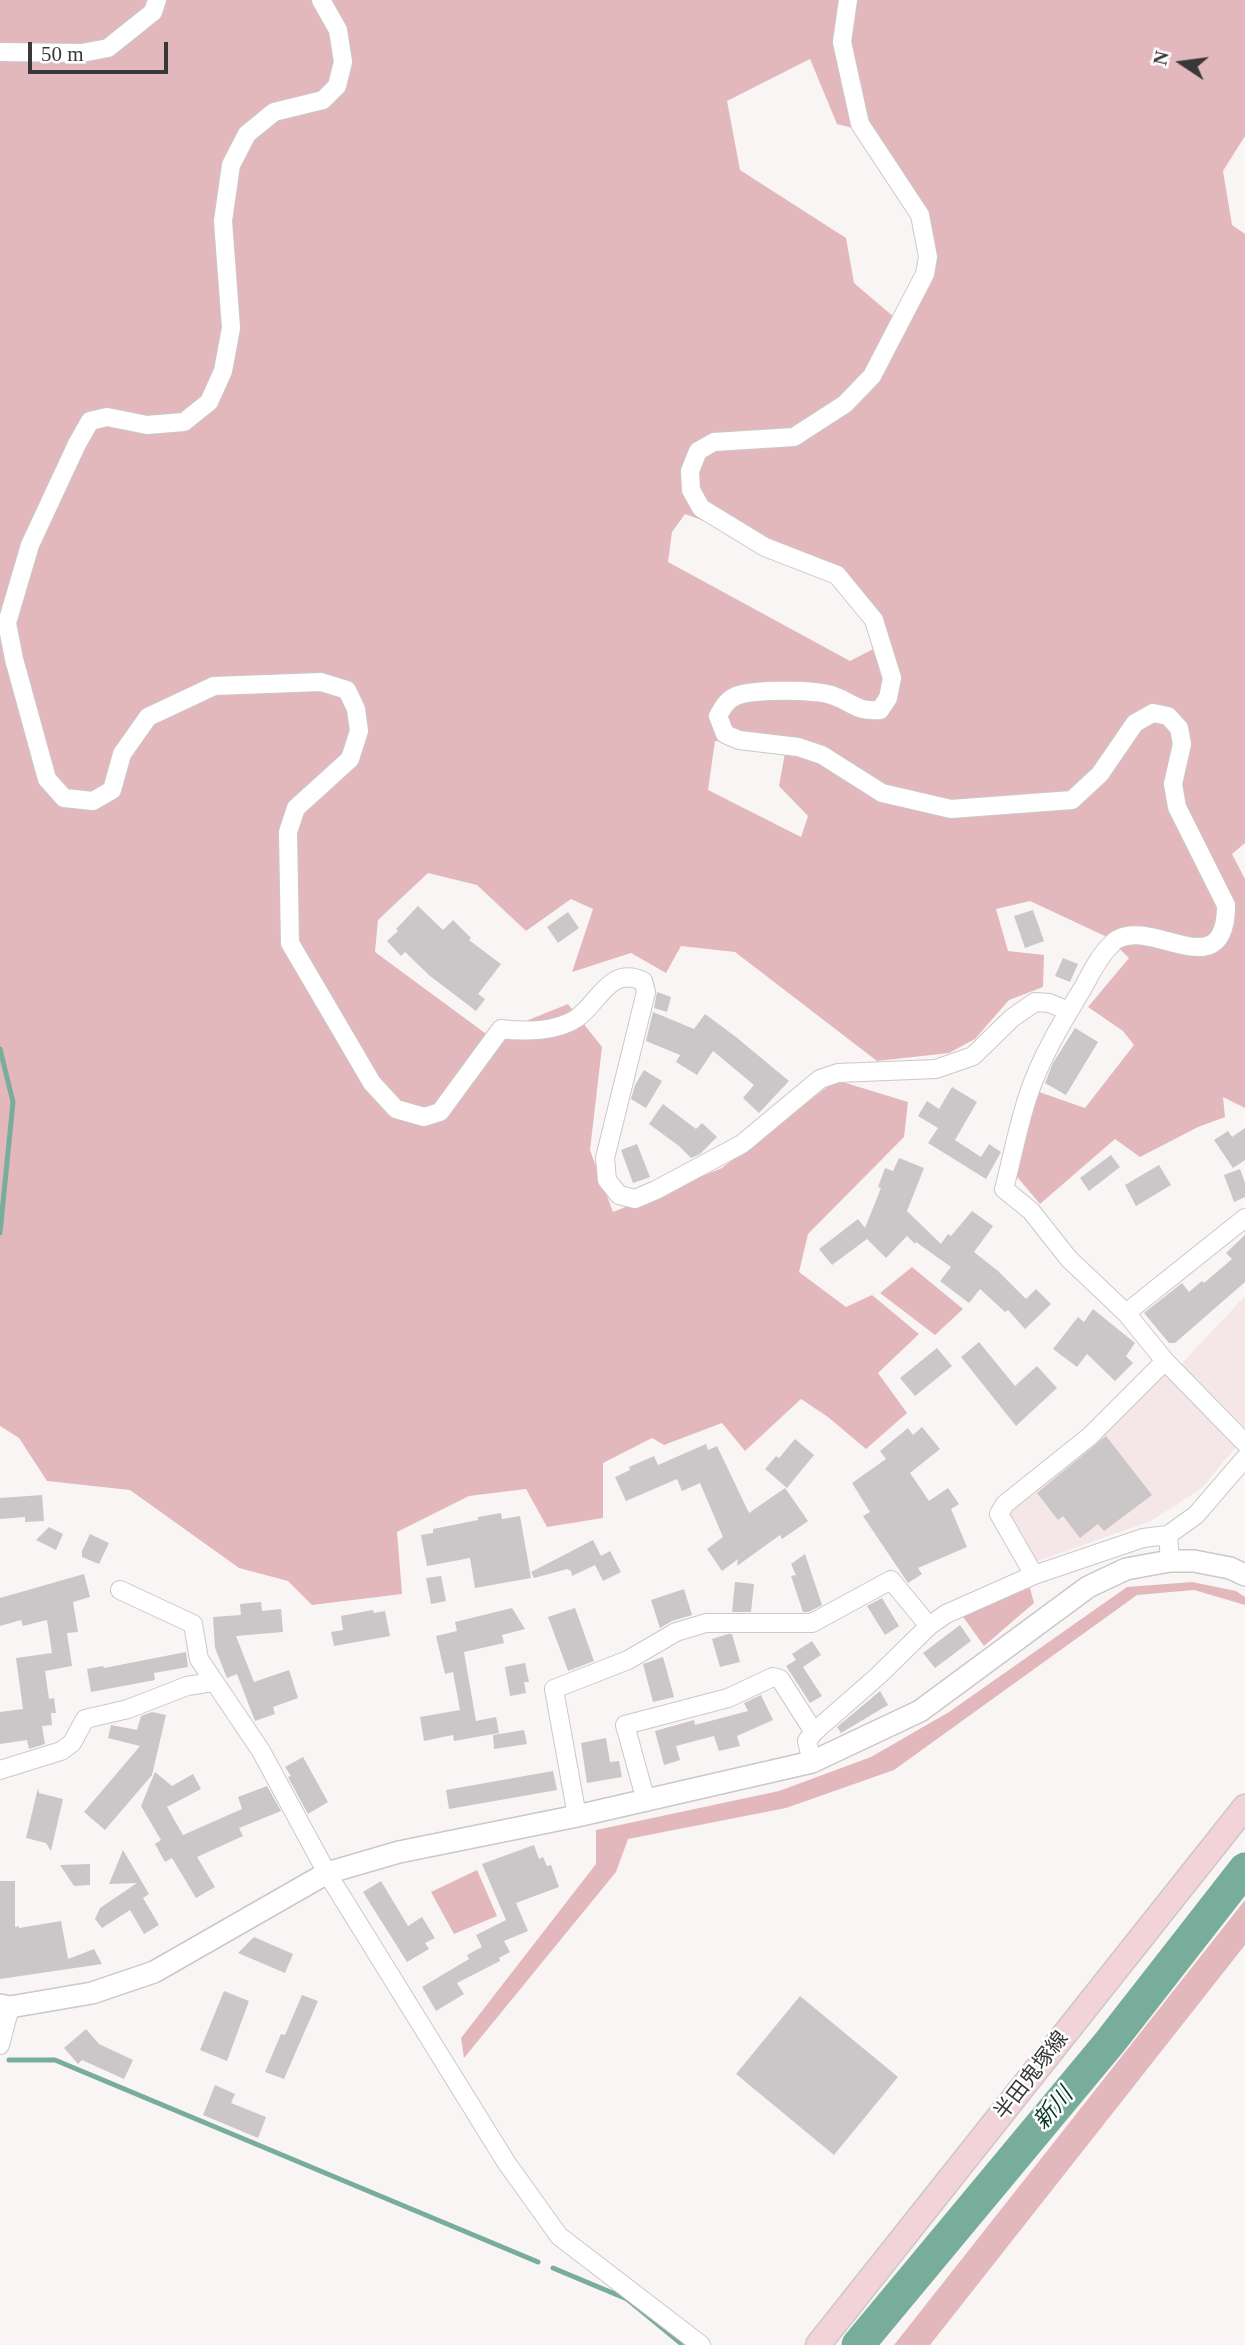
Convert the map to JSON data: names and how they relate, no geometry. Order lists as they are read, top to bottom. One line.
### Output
{"streets":{"main road":["半田鬼塚線"]},"water":["新川"],"scale_bar":"50 m","north":"left"}
